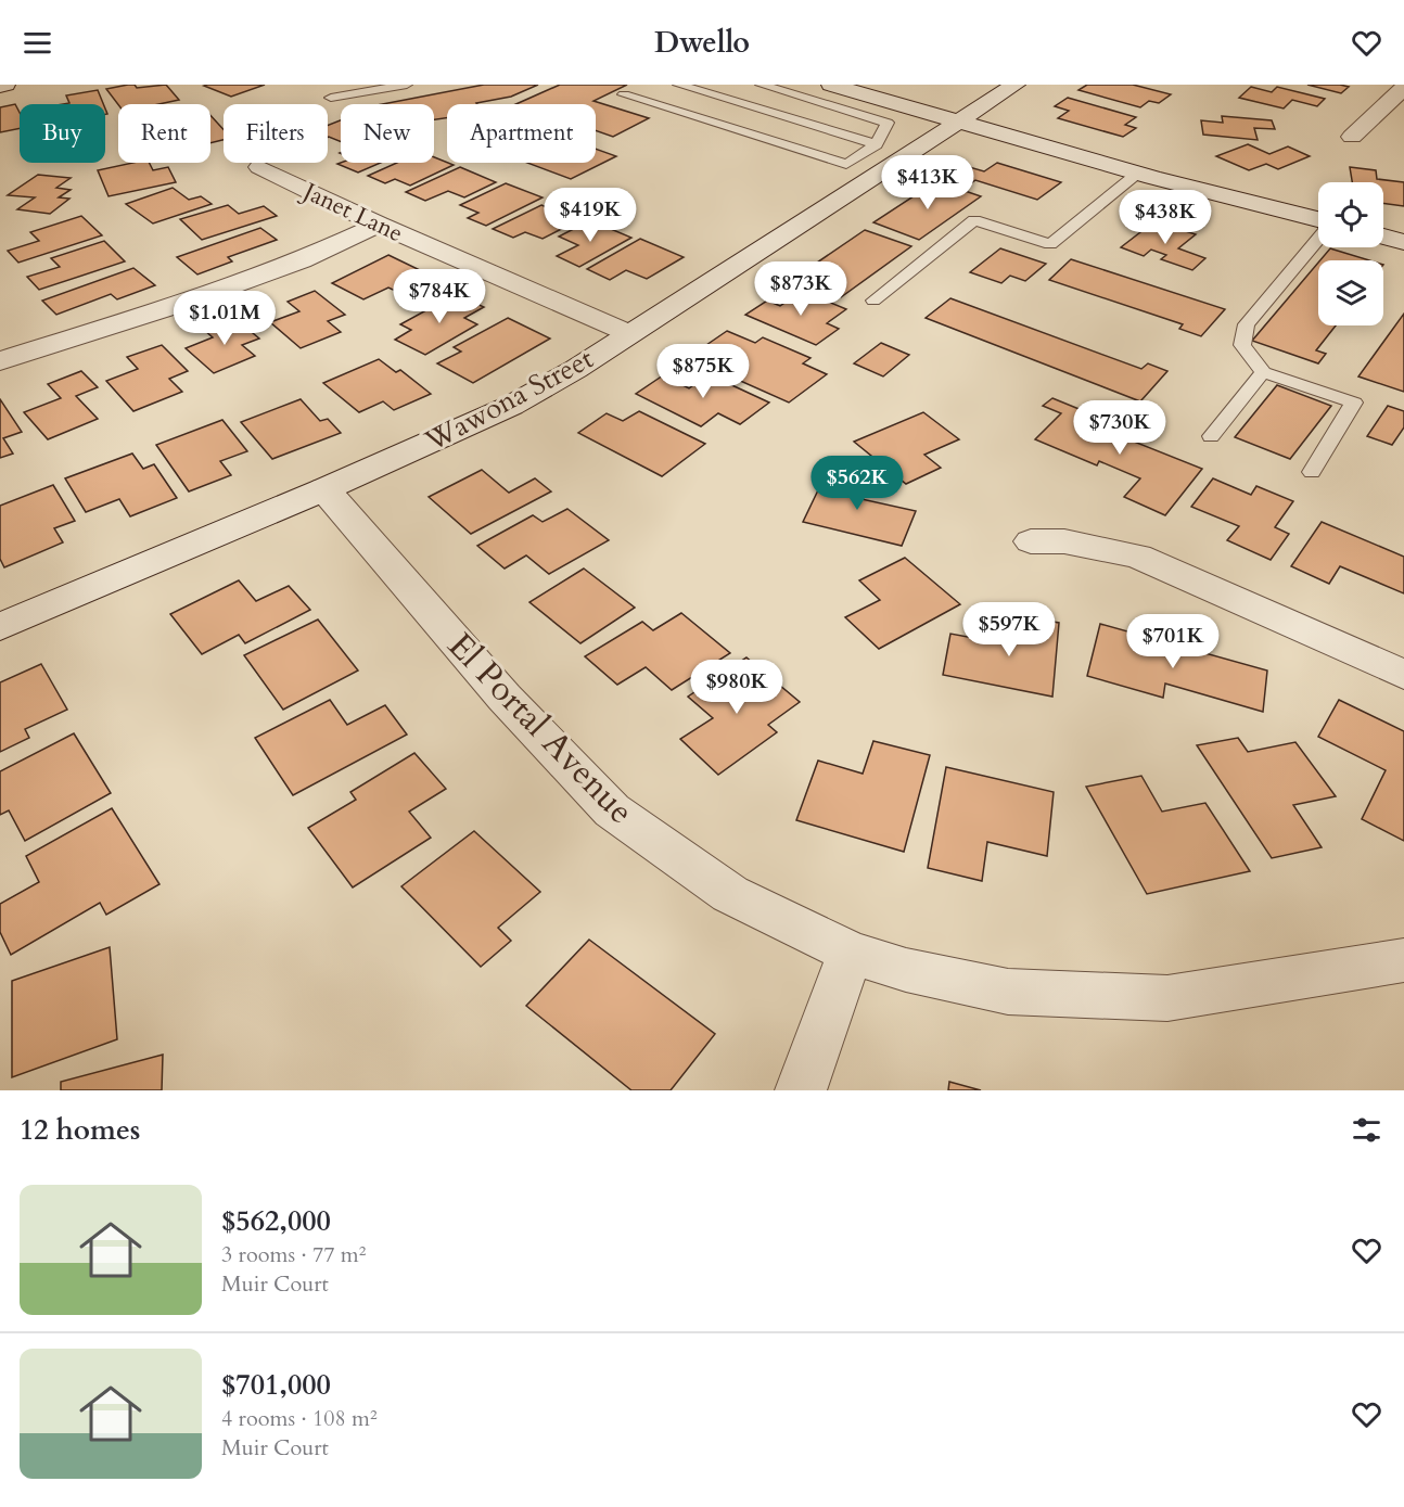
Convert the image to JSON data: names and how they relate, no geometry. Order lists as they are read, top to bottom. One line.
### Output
{"streets":{"street":["Janet Lane","Wawona Street","El Portal Avenue"]},"crossings":[["Janet Lane","Wawona Street"],["Wawona Street","El Portal Avenue"]],"page":{"header":"Dwello","chip":["Buy","Rent","Filters","New","Apartment"],"price":["$413K","$419K","$438K","$873K","$784K","$1.01M","$875K","$730K","$562K","$597K","$701K","$980K"],"heading":"12 homes","list":[{"name":"$562,000","note":"3 rooms · 77 m² · Muir Court"},{"name":"$701,000","note":"4 rooms · 108 m² · Muir Court"}]}}
